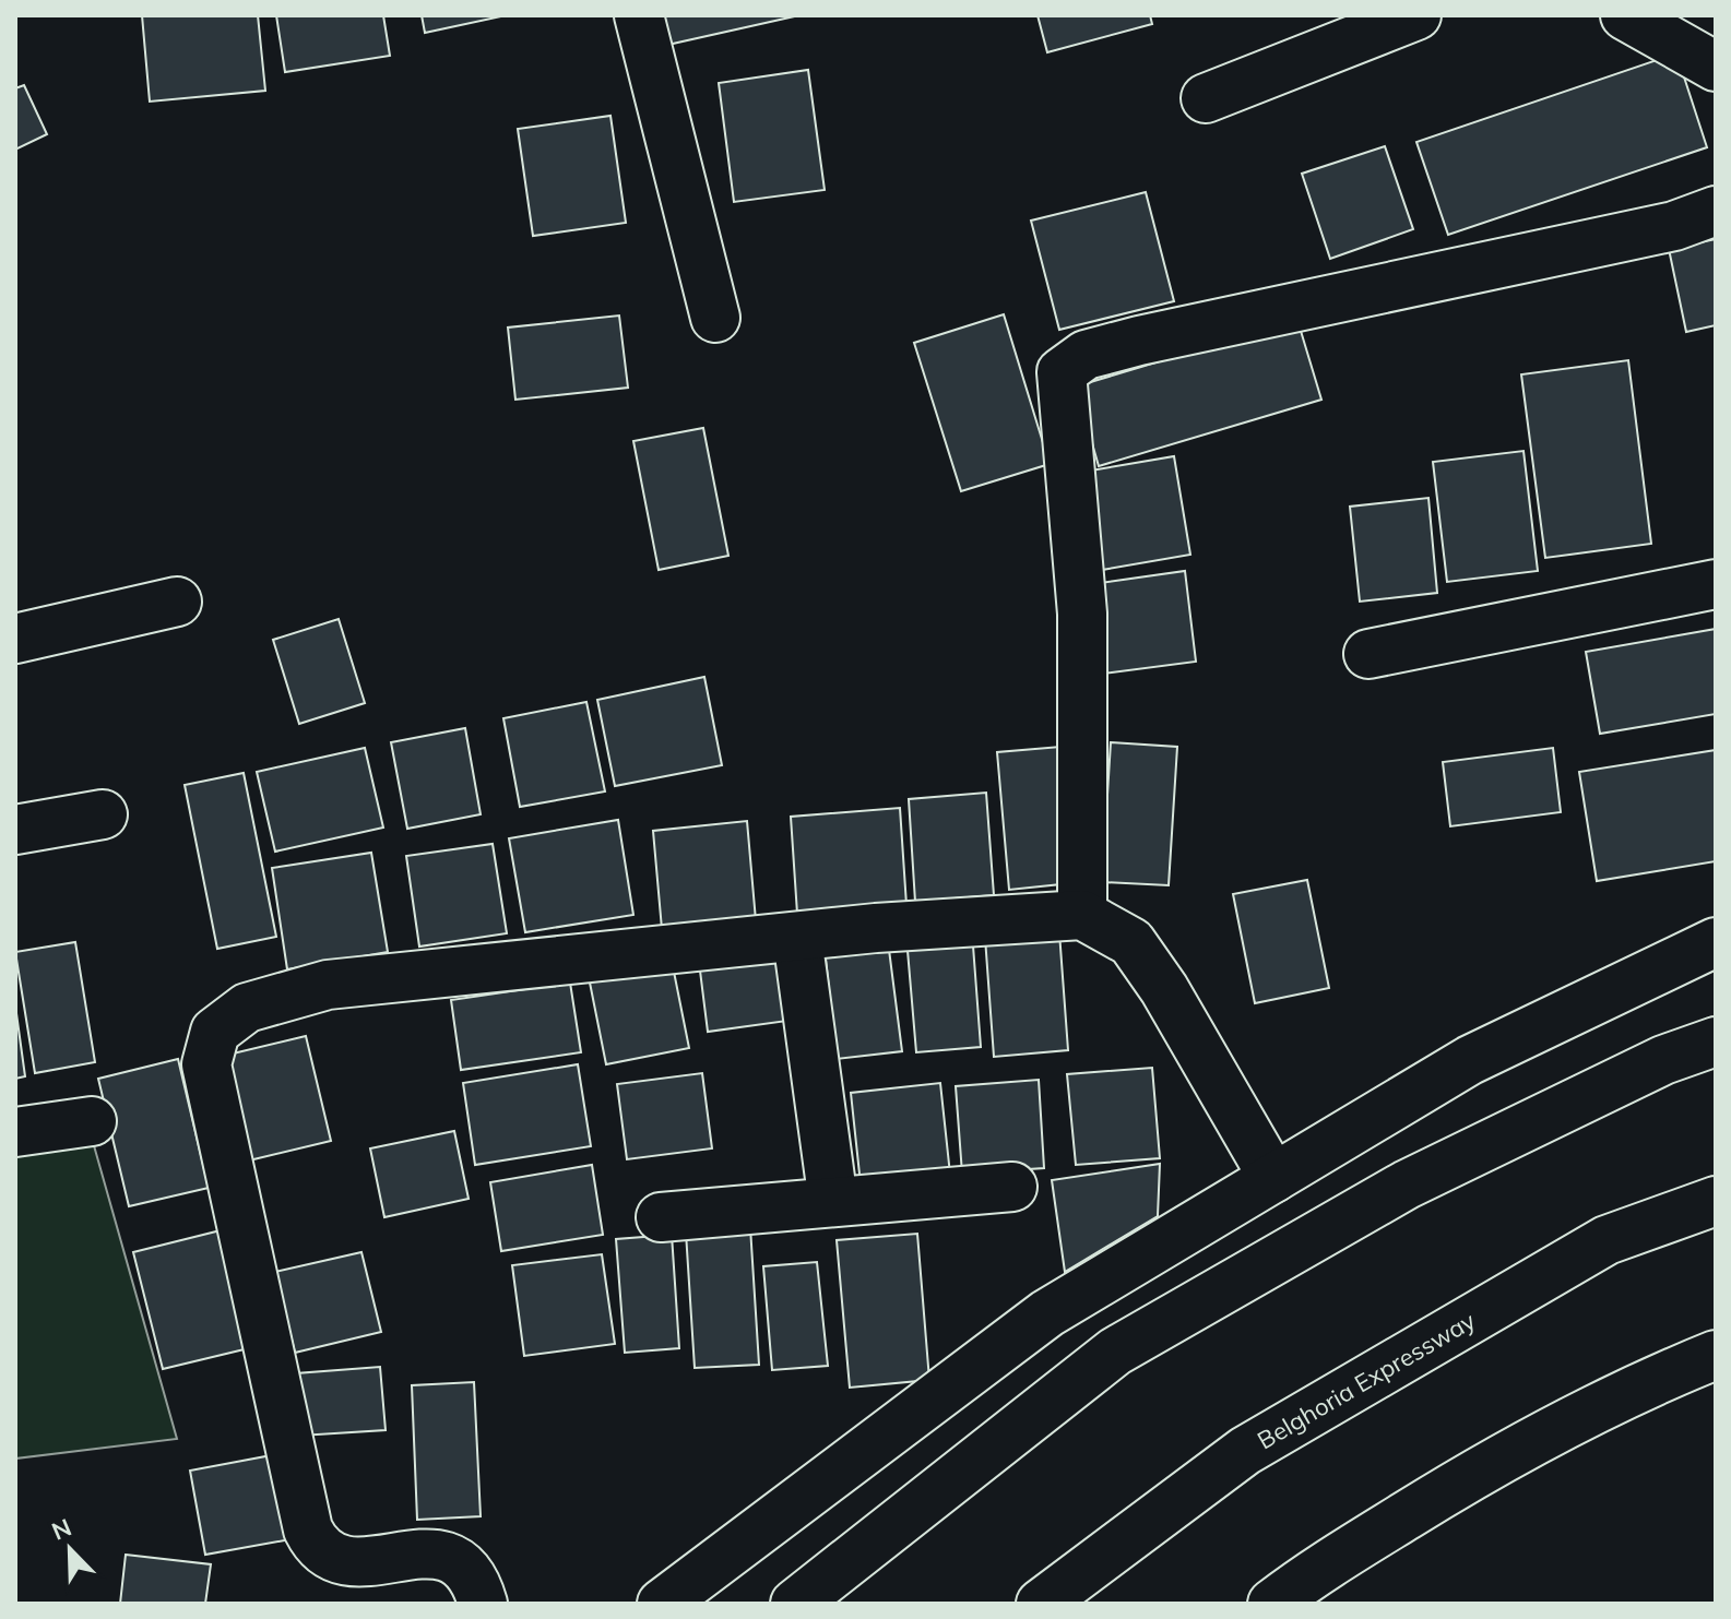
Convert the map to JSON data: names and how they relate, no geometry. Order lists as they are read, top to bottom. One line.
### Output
{"streets":{"main road":["Belghoria Expressway"]},"north":"top left"}
